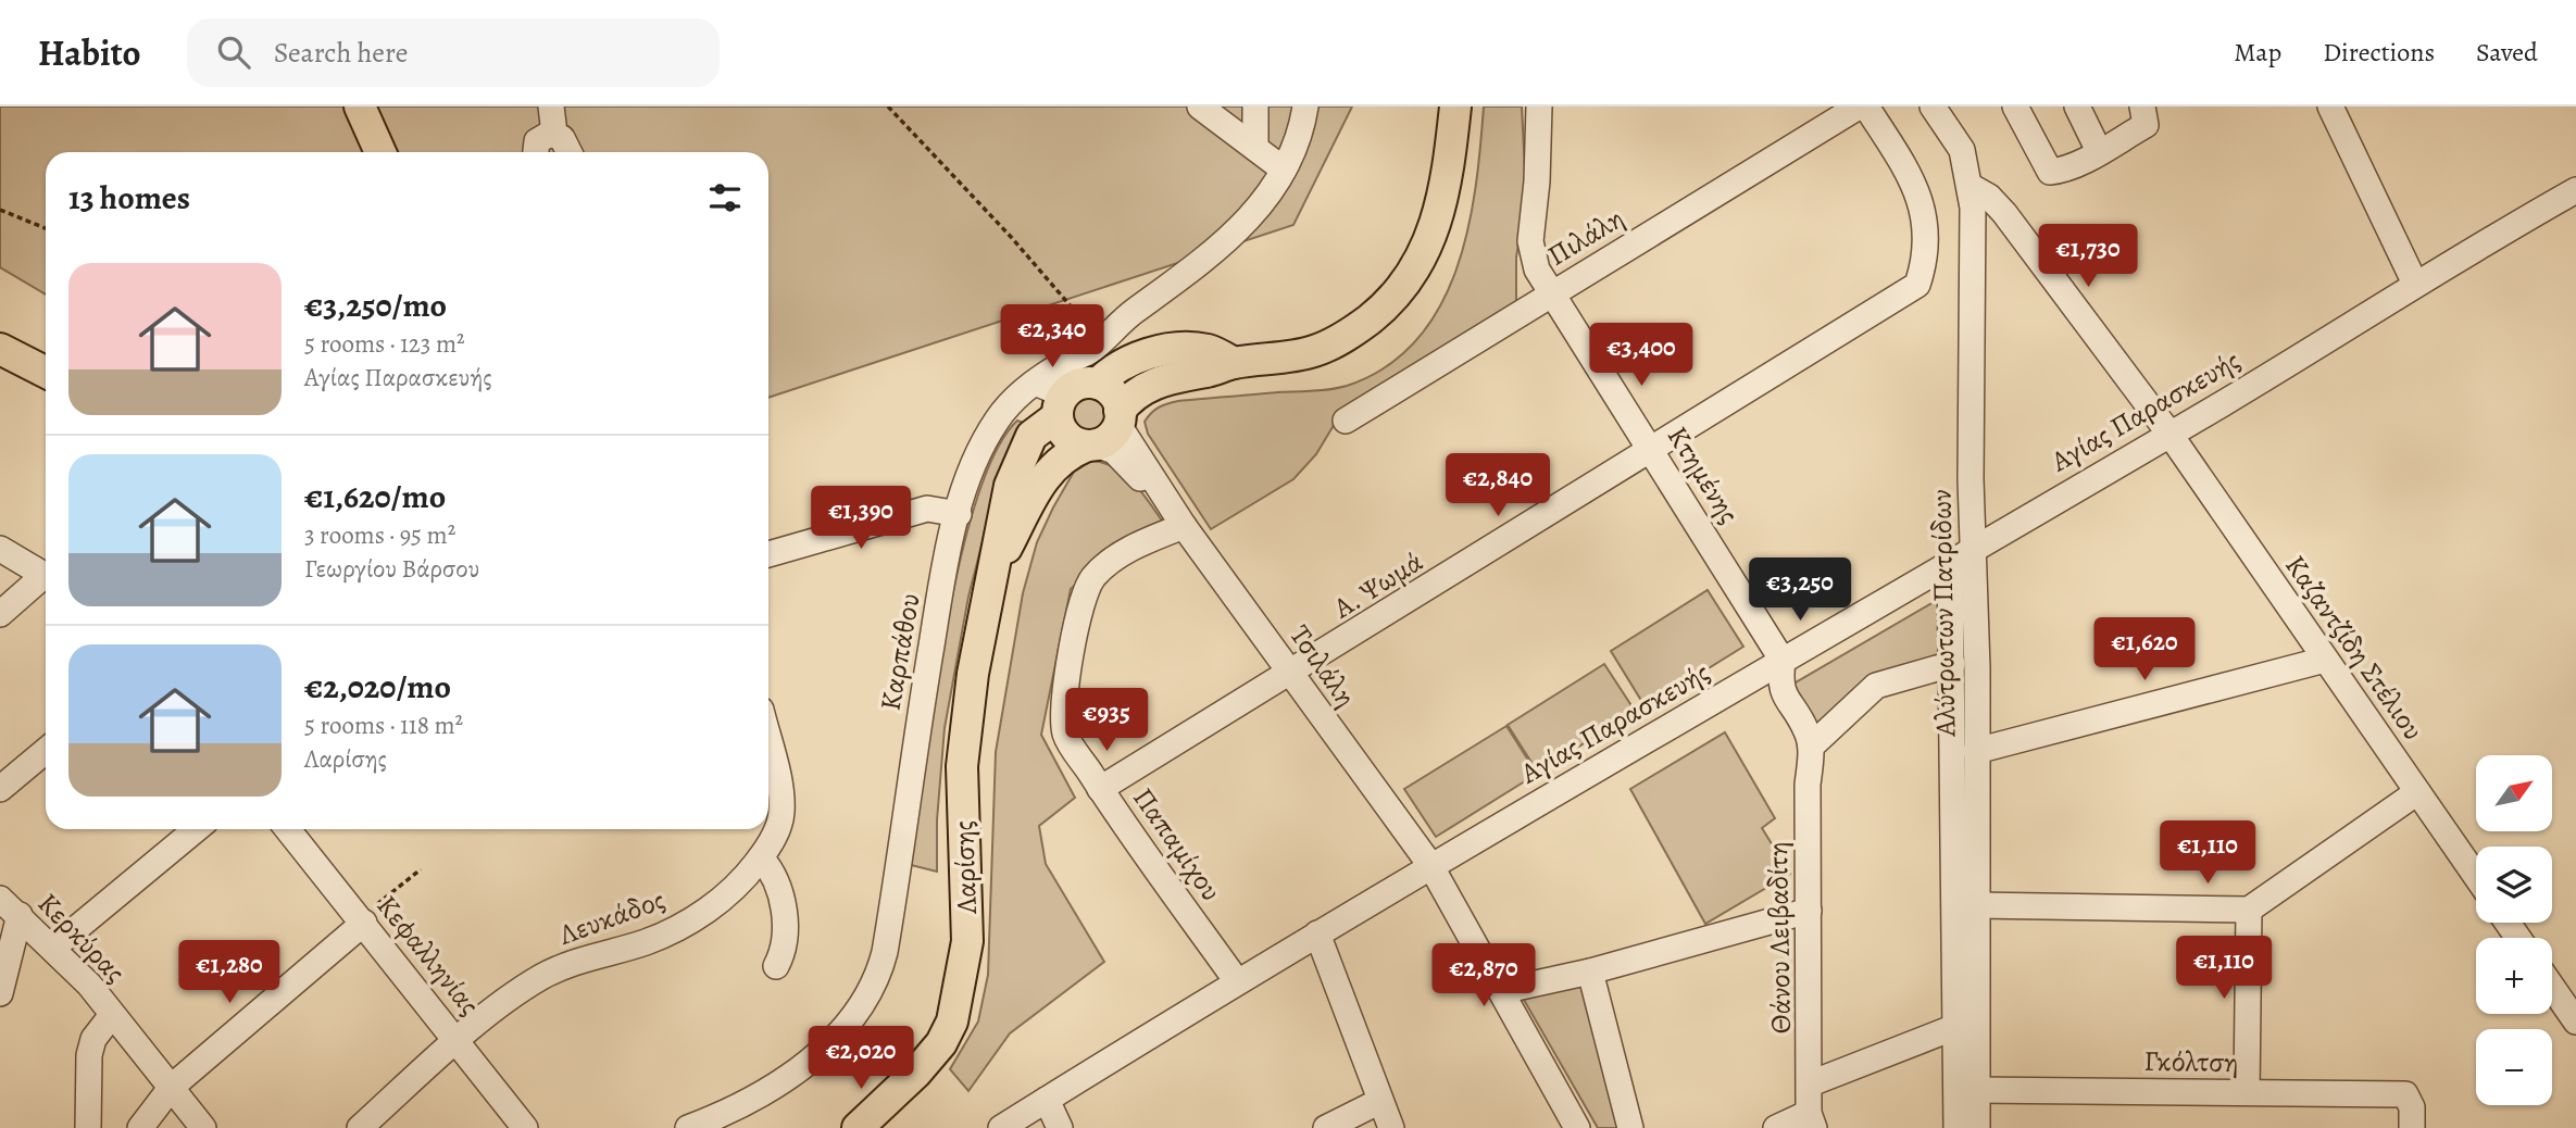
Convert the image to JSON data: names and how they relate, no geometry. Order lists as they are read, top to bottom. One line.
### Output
{"streets":{"main road":["Λαρίσης"],"street":["Πιλάλη","Αγίας Παρασκευής","Κτημένης","Α. Ψωμά","Αλύτρωτων Πατρίδων","Καζαντζίδη Στέλιου","Καρπάθου","Τσιλάλη","Παπαμίχου","Λευκάδος","Κερκύρας","Θάνου Λειβαδίτη","Κεφαλληνίας","Γκόλτση"]},"crossings":[["Πιλάλη","Κτημένης"],["Αγίας Παρασκευής","Κτημένης"],["Αγίας Παρασκευής","Αλύτρωτων Πατρίδων"],["Αγίας Παρασκευής","Καζαντζίδη Στέλιου"],["Αγίας Παρασκευής","Τσιλάλη"],["Αγίας Παρασκευής","Παπαμίχου"],["Αγίας Παρασκευής","Θάνου Λειβαδίτη"],["Κτημένης","Α. Ψωμά"],["Κτημένης","Θάνου Λειβαδίτη"],["Α. Ψωμά","Τσιλάλη"],["Α. Ψωμά","Παπαμίχου"],["Αλύτρωτων Πατρίδων","Καζαντζίδη Στέλιου"],["Αλύτρωτων Πατρίδων","Γκόλτση"],["Τσιλάλη","Παπαμίχου"],["Τσιλάλη","Λαρίσης"],["Λευκάδος","Κεφαλληνίας"]],"north":"top right","page":{"header":"Habito","search":"Search here","nav":["Map","Directions","Saved"],"heading":"13 homes","price":["€1,730","€2,340","€3,400","€2,840","€1,390","€3,250","€1,620","€935","€1,110","€1,110","€1,280","€2,870","€2,020"],"list":[{"name":"€3,250/mo","note":"5 rooms · 123 m² · Αγίας Παρασκευής"},{"name":"€1,620/mo","note":"3 rooms · 95 m² · Γεωργίου Βάρσου"},{"name":"€2,020/mo","note":"5 rooms · 118 m² · Λαρίσης"}],"map_buttons":["+","−"]}}
